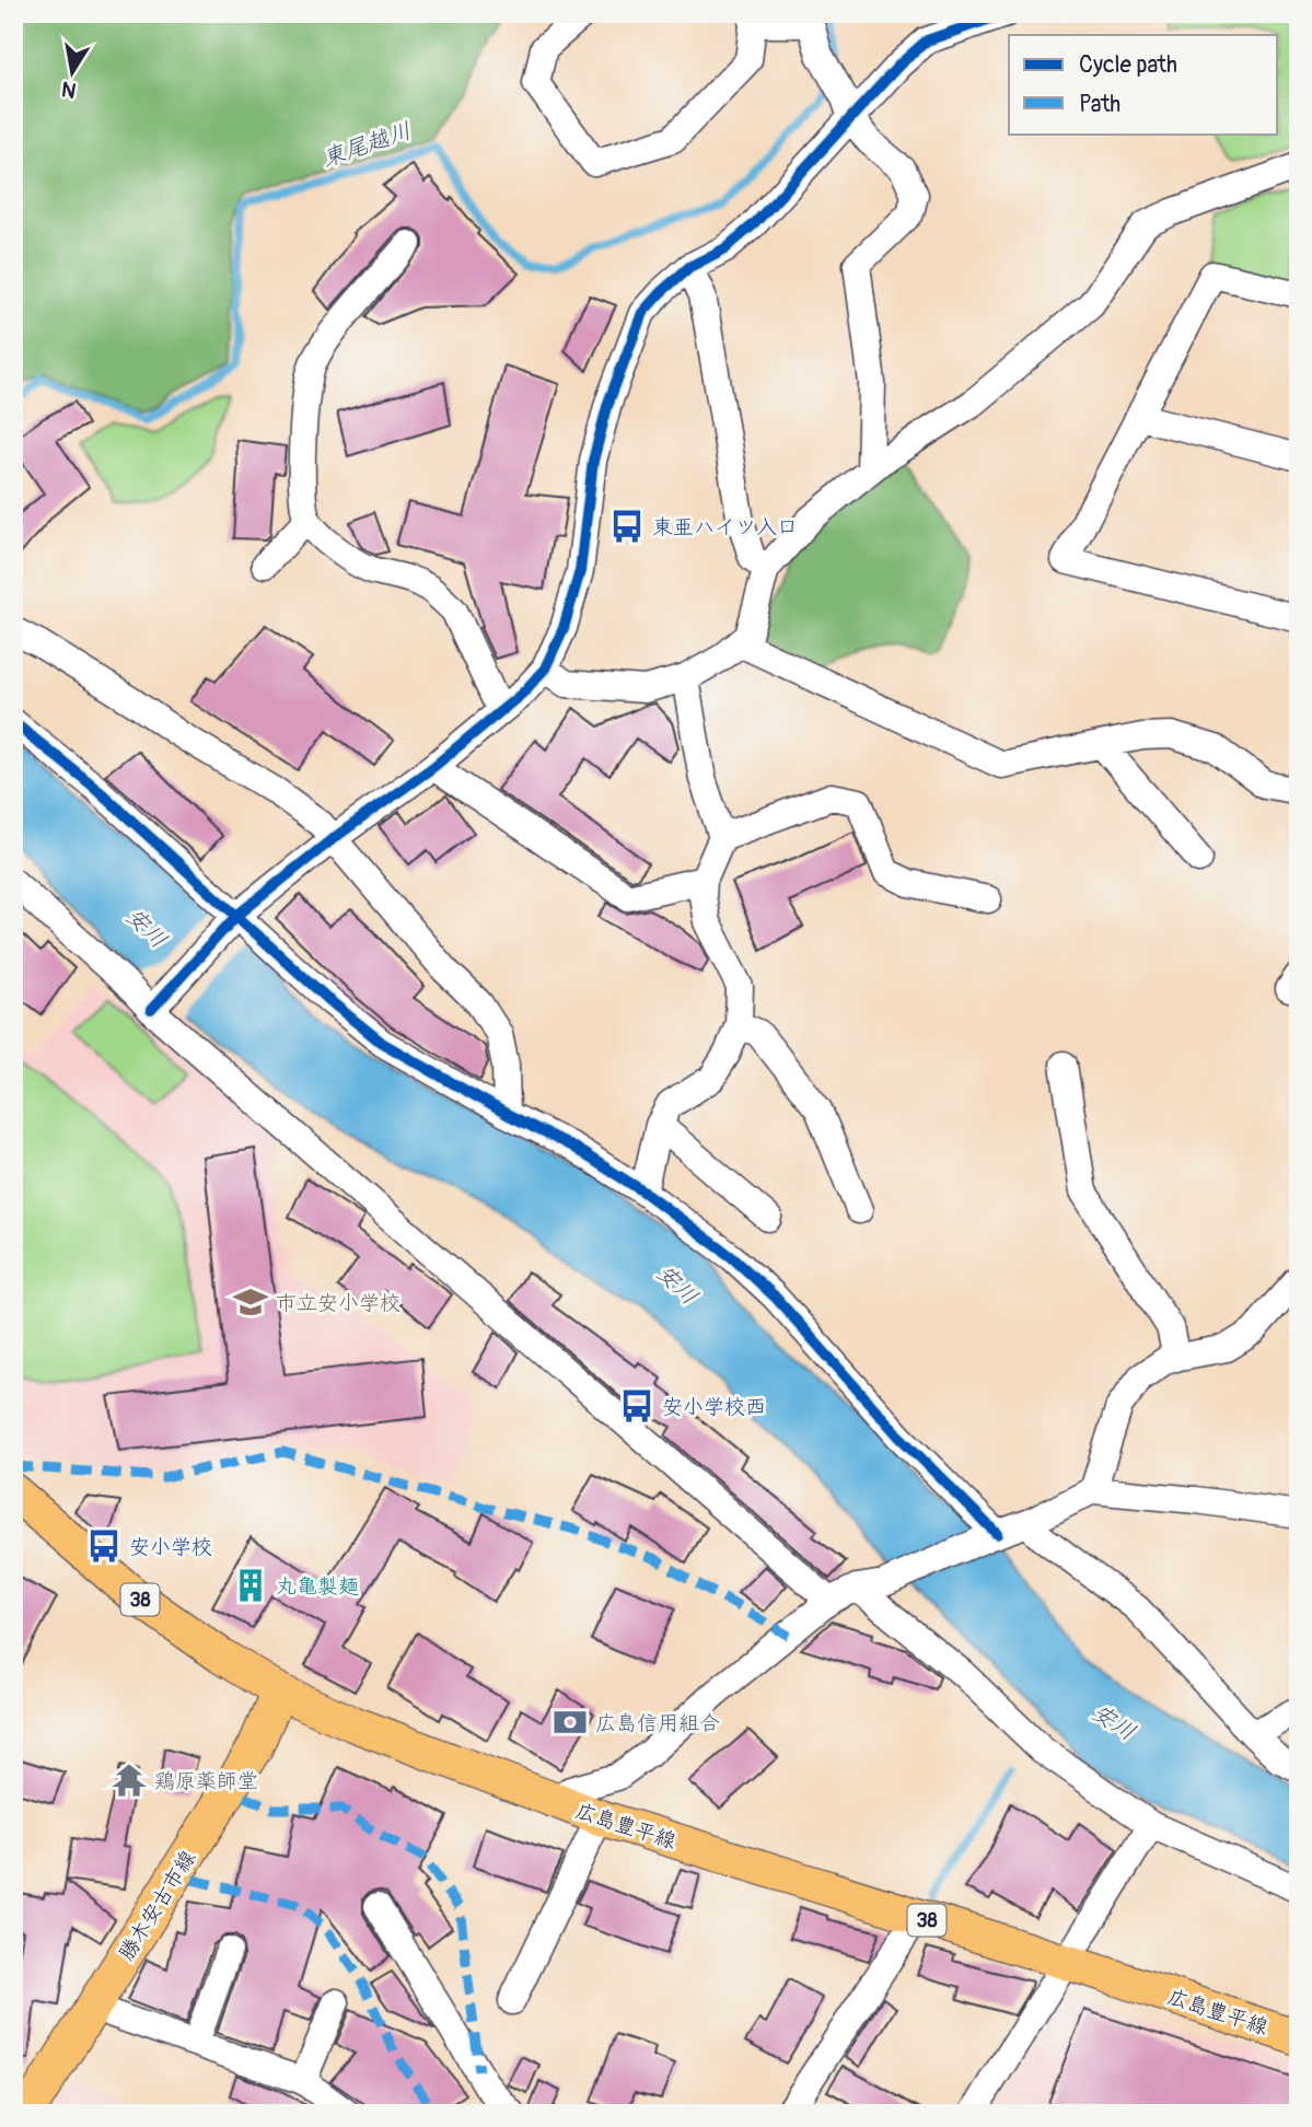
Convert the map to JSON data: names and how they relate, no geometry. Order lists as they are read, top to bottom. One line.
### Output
{"streets":{"main road":["38","広島豊平線","勝木安古市線"]},"crossings":[["広島豊平線","勝木安古市線"]],"water":["東尾越川","安川"],"places":{"bus stop":["東亜ハイツ入口","安小学校西","安小学校"],"school or university":["市立安小学校"],"building":["丸亀製麺"],"bank":["広島信用組合"],"temple":["鶏原薬師堂"]},"legend":["Cycle path","Path"],"north":"bottom"}
